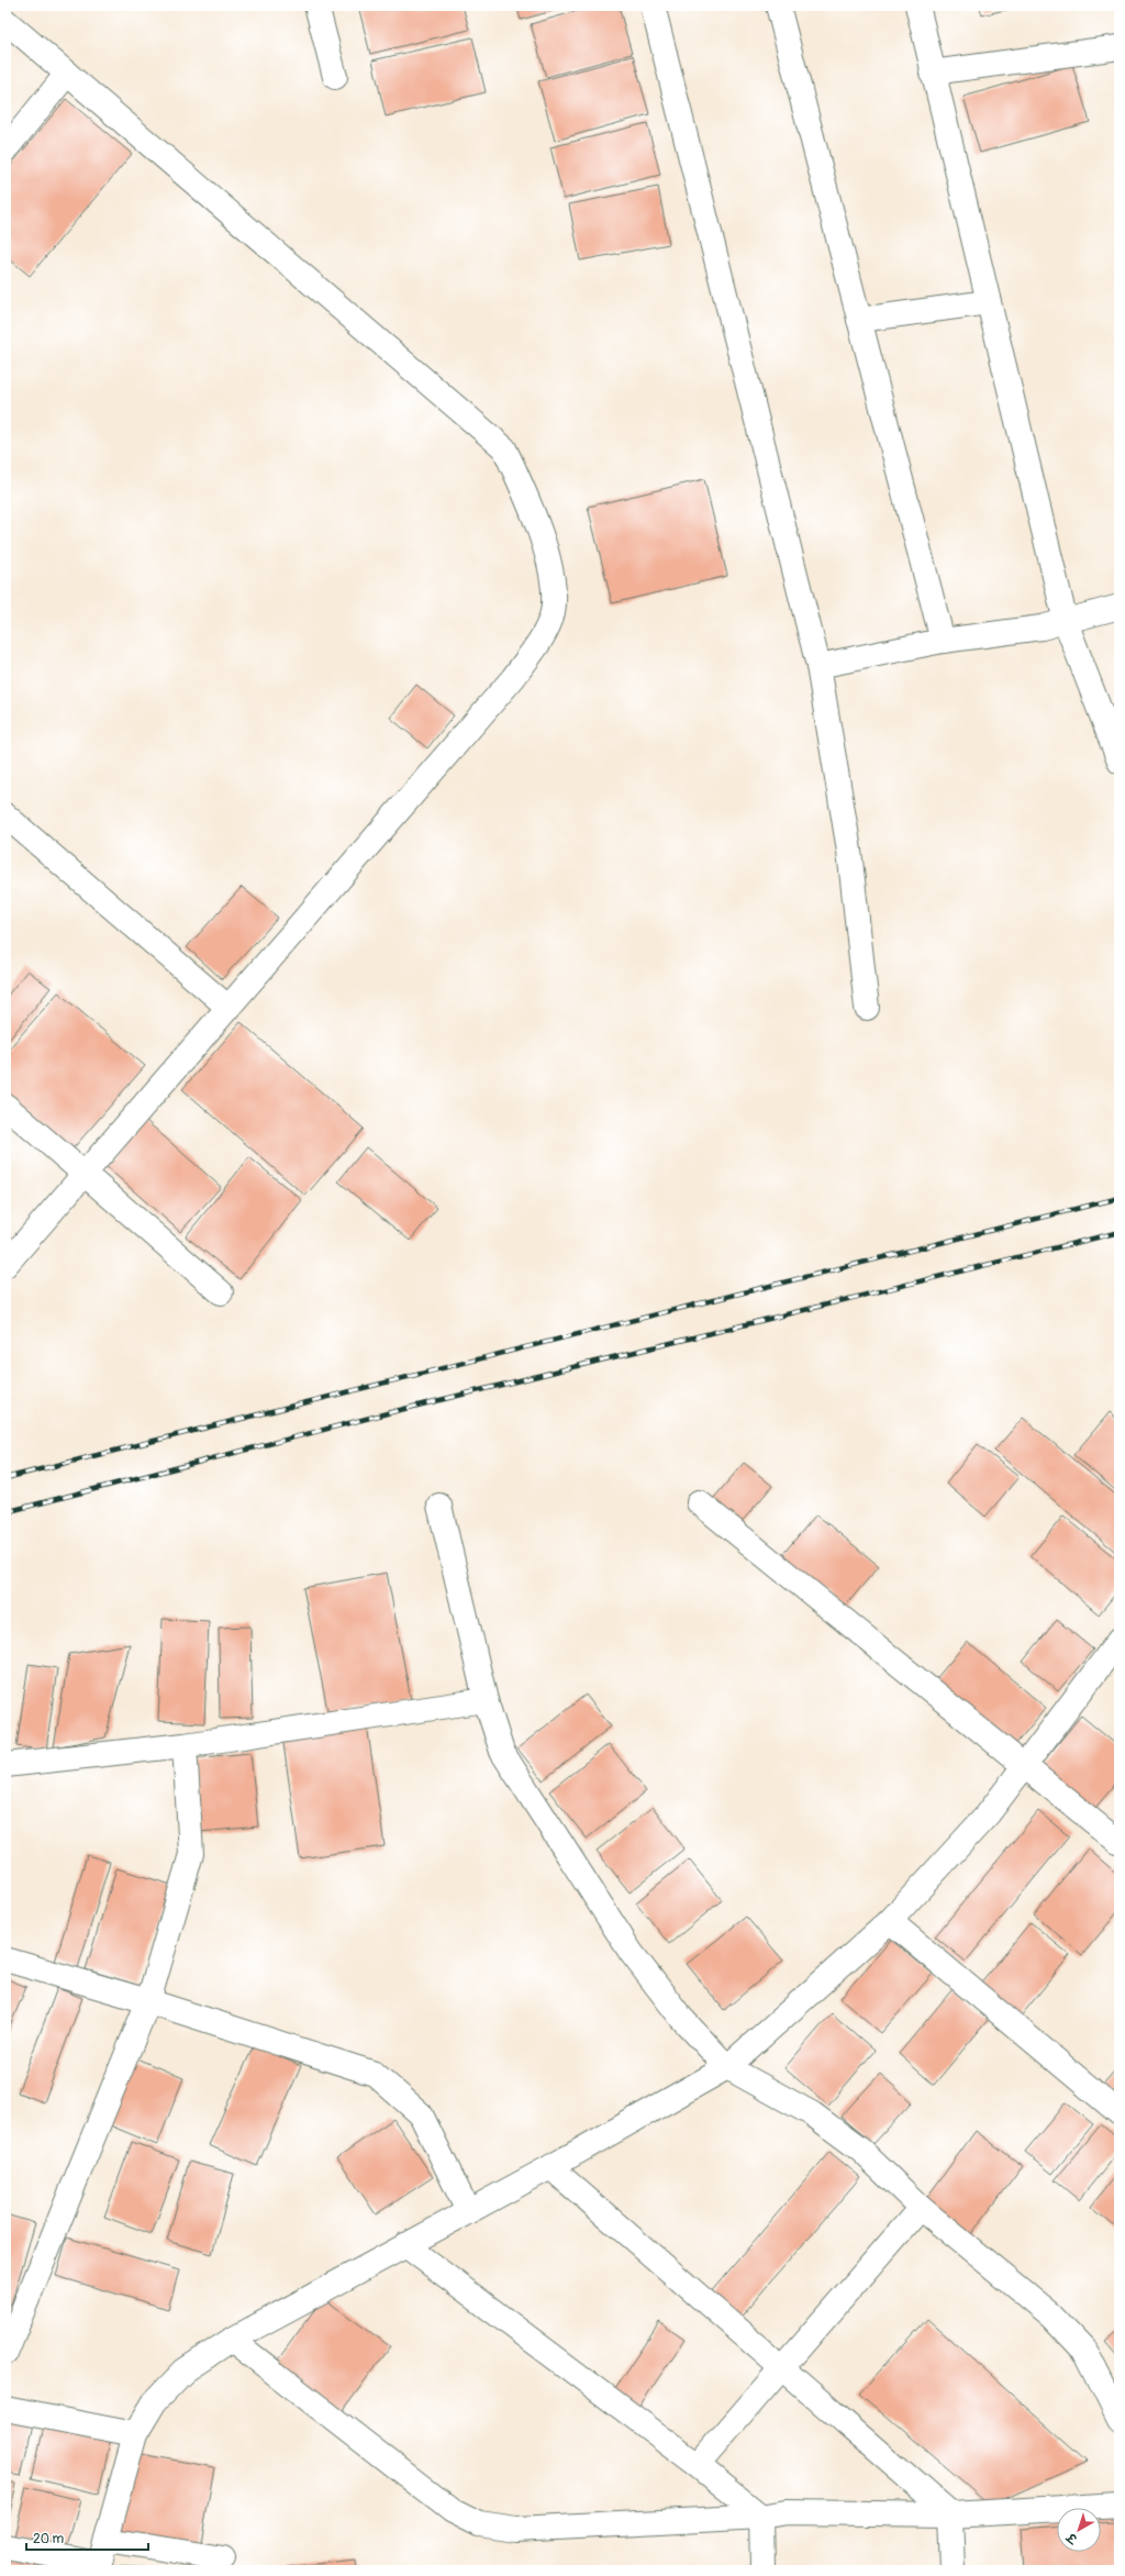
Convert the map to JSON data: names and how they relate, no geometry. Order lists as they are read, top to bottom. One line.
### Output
{"scale_bar":"20 m","north":"bottom left"}
